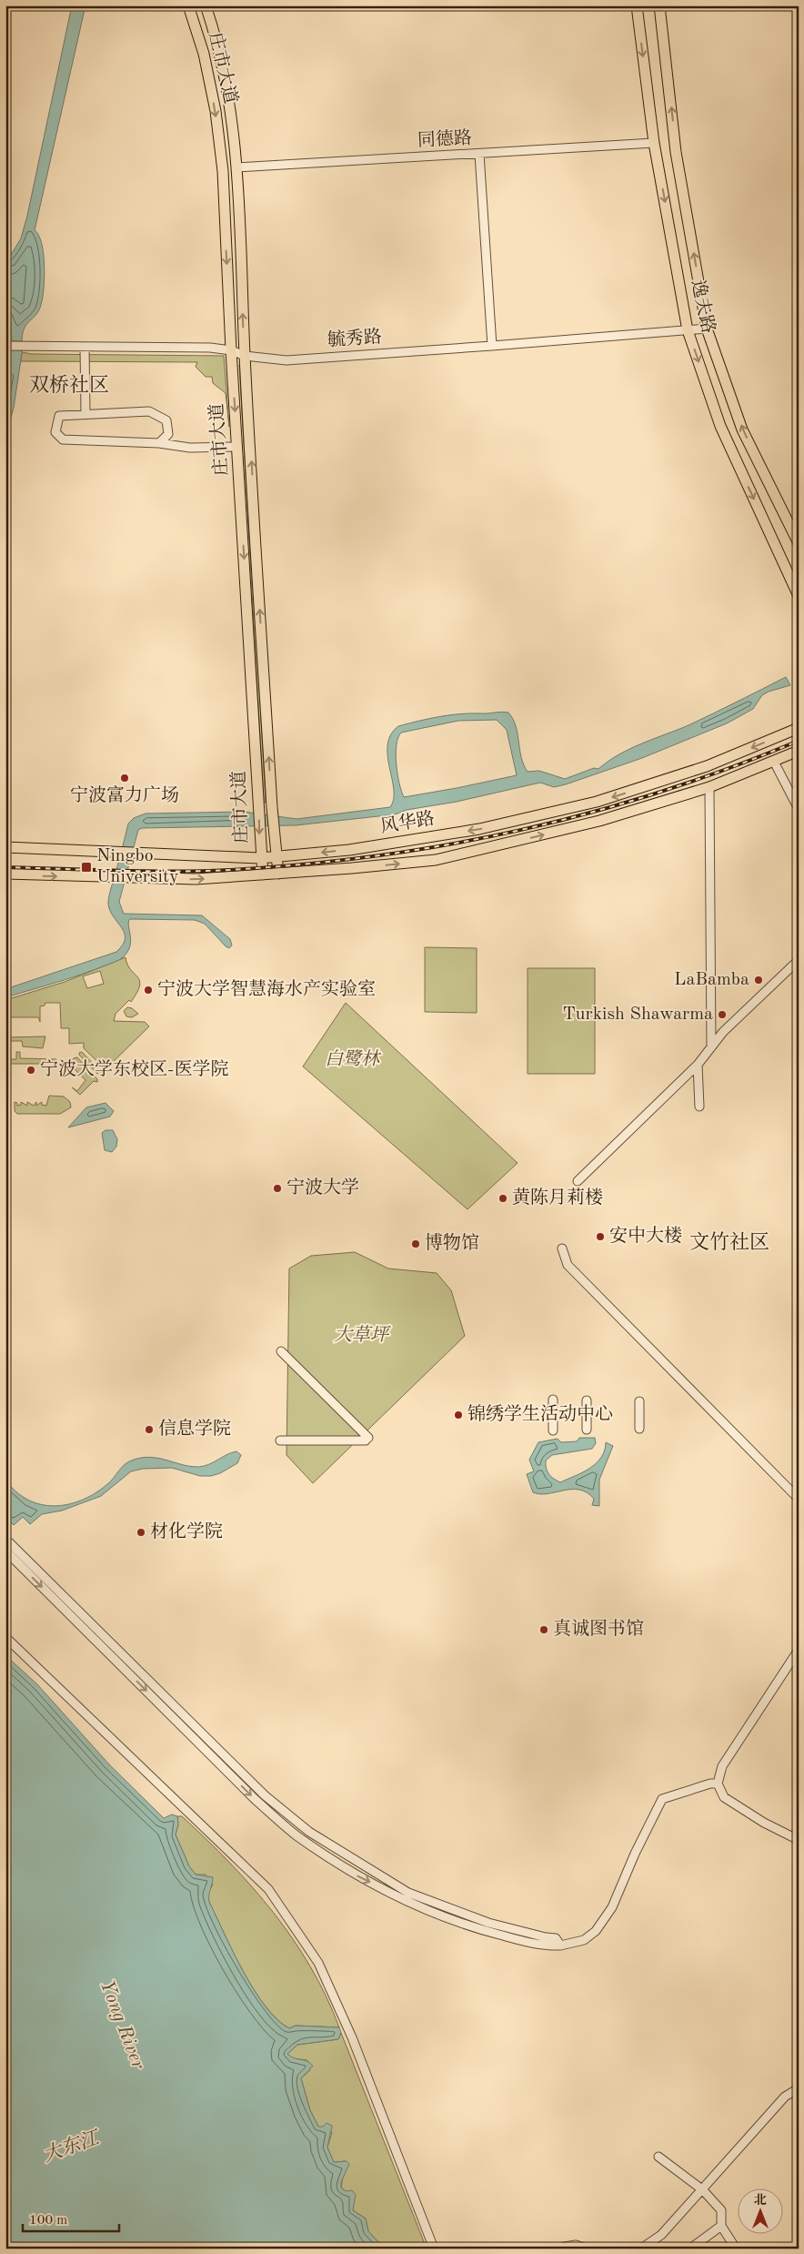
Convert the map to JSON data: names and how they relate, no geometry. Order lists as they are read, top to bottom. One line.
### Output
{"streets":{"main road":["庄市大道","逸夫路","风华路"],"street":["同德路","毓秀路"]},"crossings":[["庄市大道","同德路"],["庄市大道","毓秀路"],["庄市大道","风华路"],["同德路","逸夫路"],["逸夫路","毓秀路"]],"districts":["双桥社区","文竹社区"],"water":["Yong River","大东江"],"parks":["白鹭林","大草坪"],"places":{"other":["宁波富力广场","LaBamba","宁波大学智慧海水产实验室","Turkish Shawarma","宁波大学东校区-医学院","宁波大学","黄陈月莉楼","安中大楼","博物馆","锦绣学生活动中心","信息学院","材化学院","真诚图书馆"],"transit":["Ningbo University"]},"scale_bar":"100 m","north":"top"}
